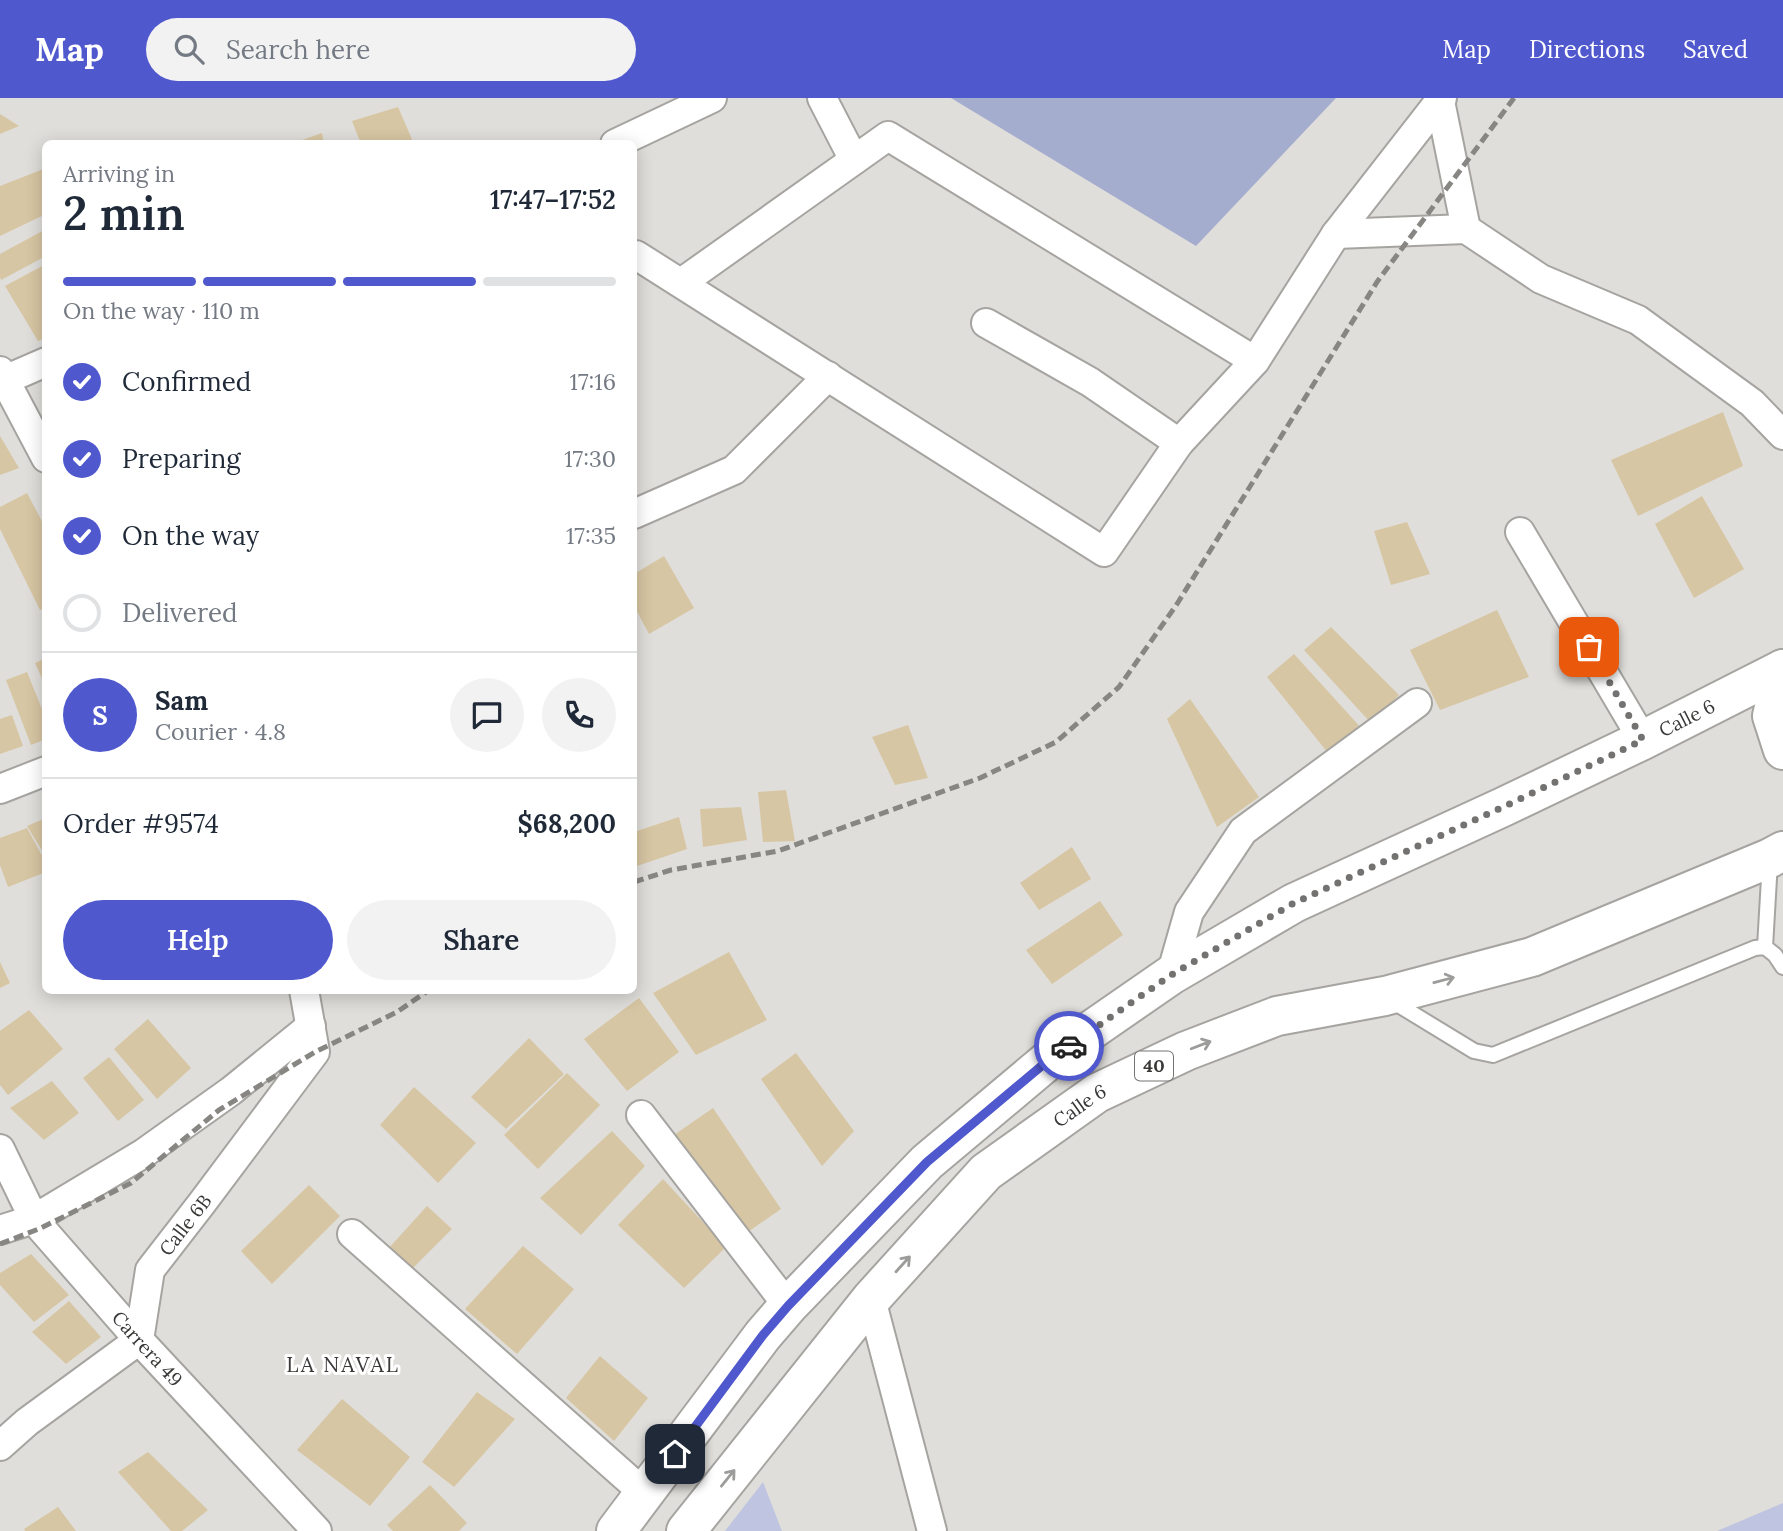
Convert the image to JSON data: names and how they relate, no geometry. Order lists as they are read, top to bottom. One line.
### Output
{"streets":{"highway":["Calle 6","40"],"street":["Calle 6B","Carrera 49"]},"crossings":[["Calle 6B","Carrera 49"]],"districts":["LA NAVAL"],"page":{"header":"Map","search":"Search here","nav":["Map","Directions","Saved"],"heading":["2 min","Arriving in","17:47–17:52"],"panel":["Sam","Courier · 4.8","Order #9574","$68,200"],"bar":"On the way · 110 m","list":[["Confirmed","17:16"],["Preparing","17:30"],["On the way","17:35"],"Delivered"],"round":"S","buttons":["Help","Share"]}}
